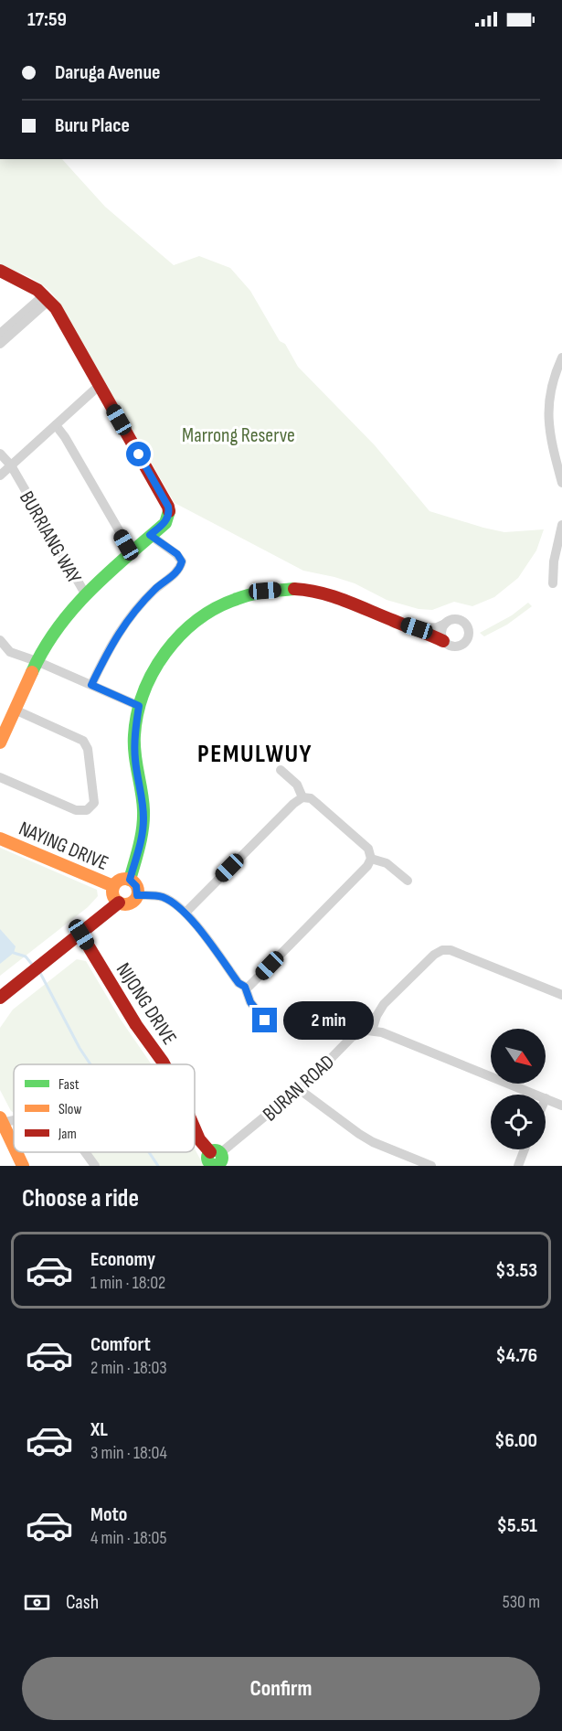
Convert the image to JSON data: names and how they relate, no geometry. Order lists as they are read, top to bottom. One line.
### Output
{"streets":{"street":["BURRIANG WAY","NAYING DRIVE","NIJONG DRIVE","BURAN ROAD"]},"crossings":[["NIJONG DRIVE","BURAN ROAD"]],"districts":["PEMULWUY"],"parks":["Marrong Reserve"],"legend":["Fast","Slow","Jam"],"north":"bottom right","page":{"status":"17:59","banner":["Daruga Avenue","Buru Place"],"bubble":"2 min","heading":"Choose a ride","list":[{"name":"Economy","note":"1 min · 18:02","value":"$3.53"},{"name":"Comfort","note":"2 min · 18:03","value":"$4.76"},{"name":"XL","note":"3 min · 18:04","value":"$6.00"},{"name":"Moto","note":"4 min · 18:05","value":"$5.51"}],"pay":["Cash","530 m"],"buttons":"Confirm"}}
